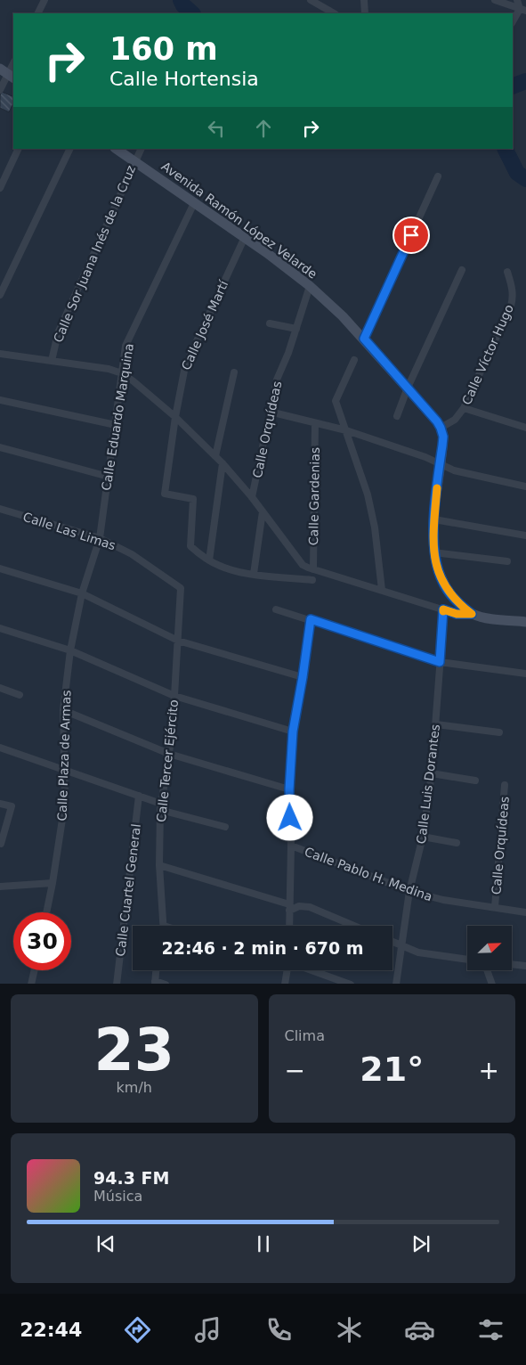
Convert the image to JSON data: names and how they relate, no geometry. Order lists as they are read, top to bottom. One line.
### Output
{"streets":{"main road":["Avenida Ramón López Velarde"],"street":["Calle Sor Juana Inés de la Cruz","Calle José Martí","Calle Víctor Hugo","Calle Eduardo Marquina","Calle Orquídeas","Calle Gardenias","Calle Las Limas","Calle Plaza de Armas","Calle Tercer Ejército","Calle Luis Dorantes","Calle Pablo H. Medina","Calle Cuartel General"]},"crossings":[["Avenida Ramón López Velarde","Calle Sor Juana Inés de la Cruz"],["Avenida Ramón López Velarde","Calle José Martí"],["Avenida Ramón López Velarde","Calle Víctor Hugo"],["Avenida Ramón López Velarde","Calle Eduardo Marquina"],["Avenida Ramón López Velarde","Calle Orquídeas"],["Calle Eduardo Marquina","Calle Las Limas"],["Calle Eduardo Marquina","Calle Plaza de Armas"],["Calle Orquídeas","Calle Pablo H. Medina"],["Calle Las Limas","Calle Plaza de Armas"],["Calle Las Limas","Calle Tercer Ejército"],["Calle Luis Dorantes","Calle Pablo H. Medina"]],"north":"top right","page":{"turn":["160 m","Calle Hortensia"],"limit":"30","trip":"22:46 · 2 min · 670 m","tile":[["23","km/h"],"Clima"],"heat":["−","21°","+"],"song":["94.3 FM","Música"],"tabs":"22:44"}}
